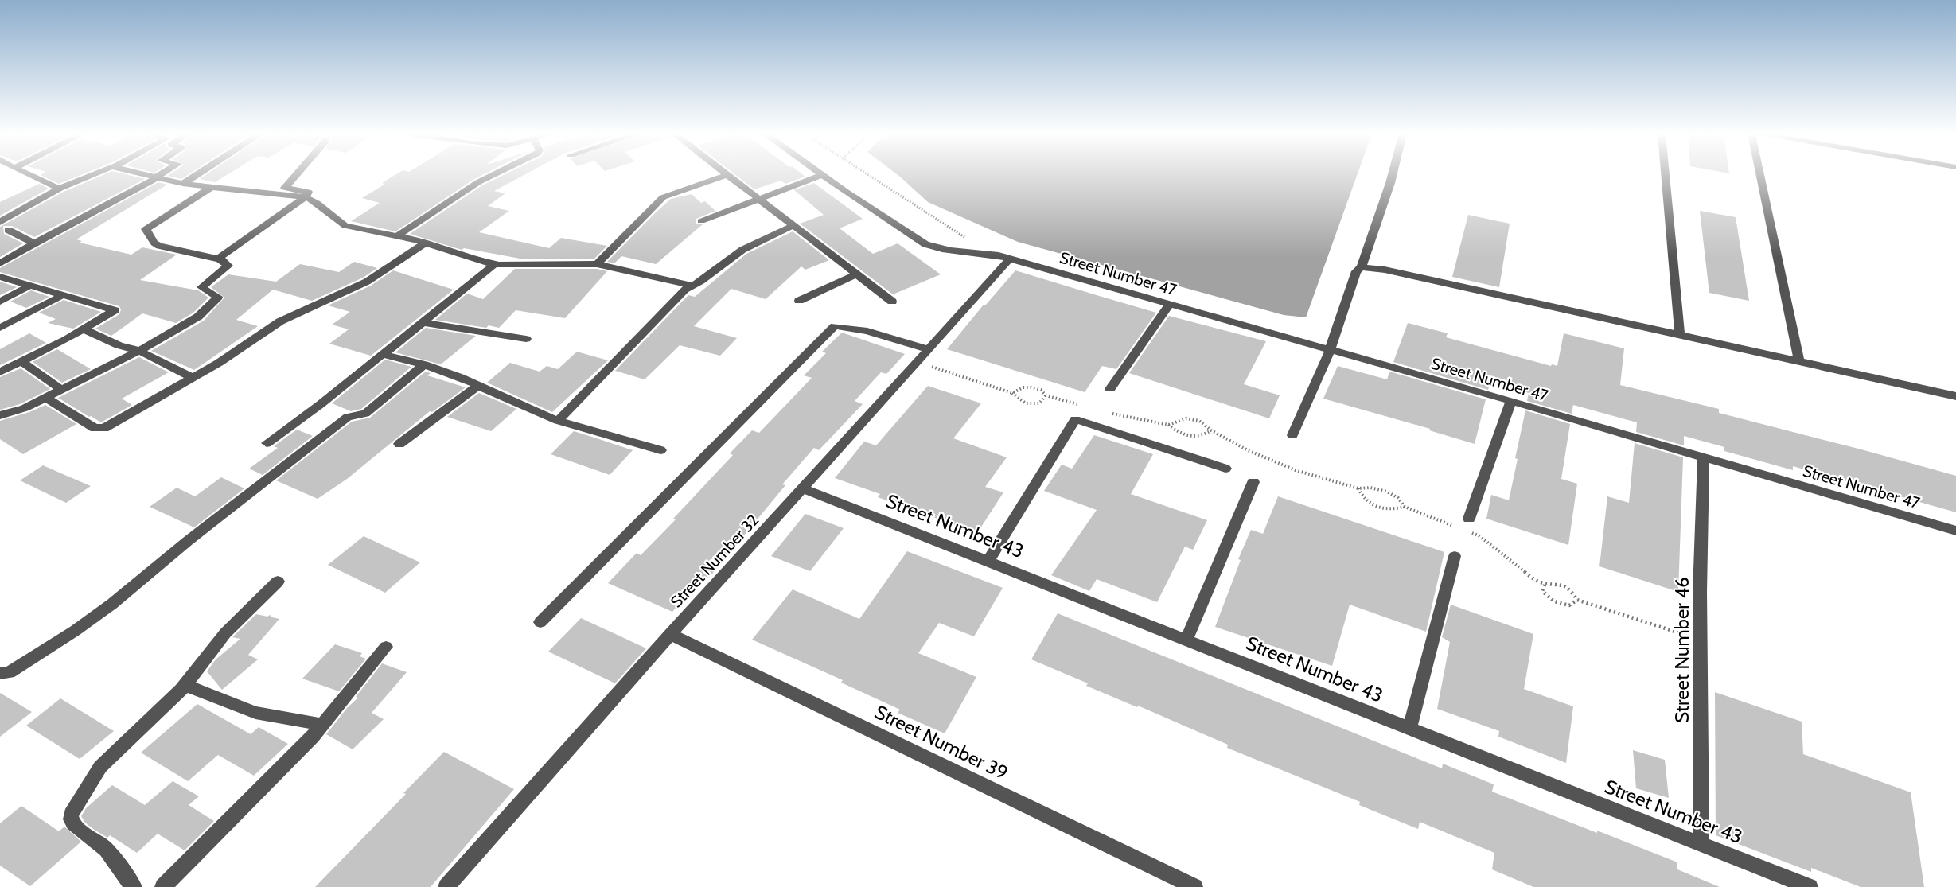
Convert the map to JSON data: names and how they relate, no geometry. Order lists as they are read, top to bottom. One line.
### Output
{"streets":{"street":["Street Number 47","Street Number 43","Street Number 32","Street Number 46","Street Number 39"]},"crossings":[["Street Number 47","Street Number 32"],["Street Number 47","Street Number 46"],["Street Number 43","Street Number 32"],["Street Number 43","Street Number 46"],["Street Number 32","Street Number 39"]]}
